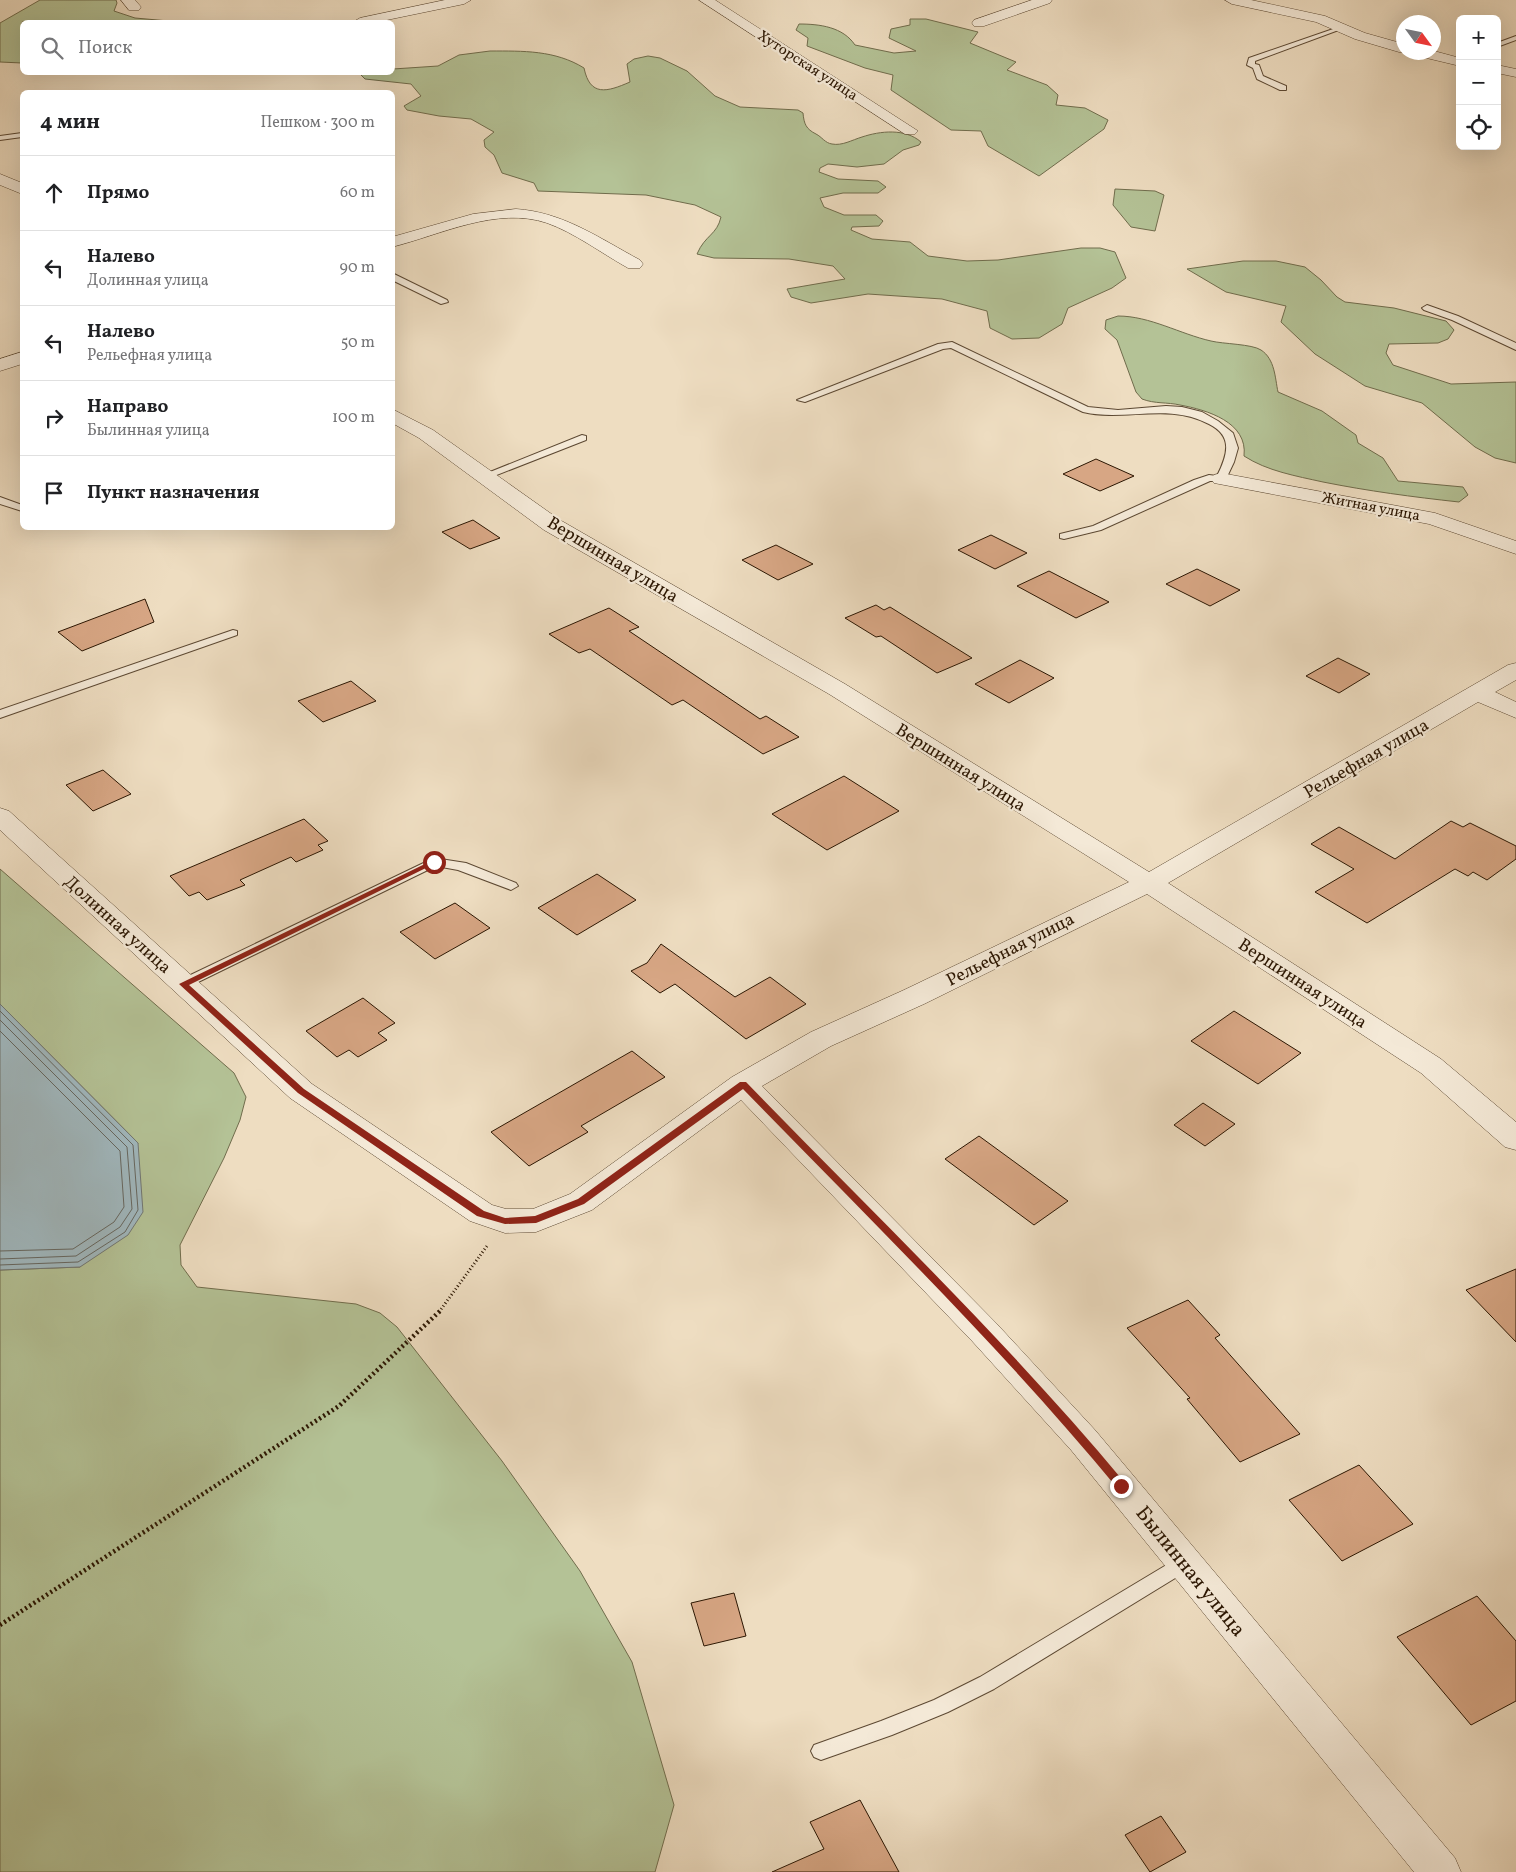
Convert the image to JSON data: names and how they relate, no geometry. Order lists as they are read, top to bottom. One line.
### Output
{"streets":{"street":["Хуторская улица","Житная улица","Вершинная улица","Рельефная улица","Долинная улица","Былинная улица"]},"crossings":[["Вершинная улица","Рельефная улица"],["Рельефная улица","Долинная улица"],["Рельефная улица","Былинная улица"]],"north":"bottom right","page":{"map_buttons":["+","−"],"search":"Поиск","heading":["4 мин","Пешком · 300 m"],"list":[["Прямо","60 m"],["Налево","Долинная улица","90 m"],["Налево","Рельефная улица","50 m"],["Направо","Былинная улица","100 m"],"Пункт назначения"]}}
